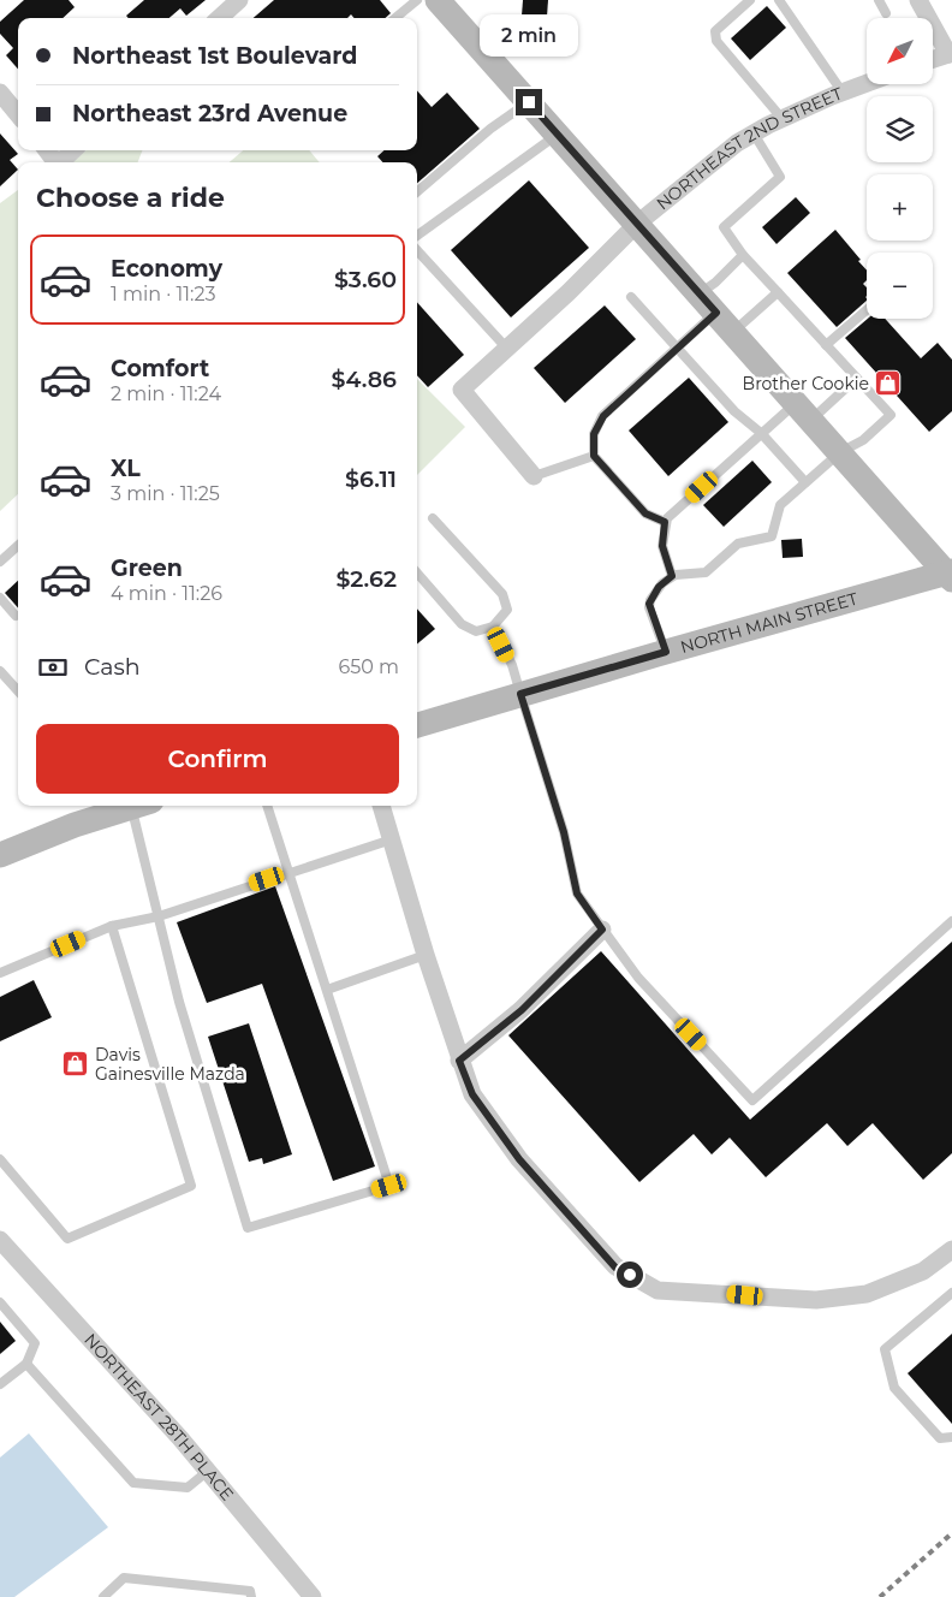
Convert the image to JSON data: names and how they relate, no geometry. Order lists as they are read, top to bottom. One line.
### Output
{"streets":{"main road":["NORTH MAIN STREET"],"street":["NORTHEAST 2ND STREET","NORTHEAST 28TH PLACE"]},"places":{"shop":["Brother Cookie","Davis Gainesville Mazda"]},"north":"bottom left","page":{"bubble":"2 min","map_buttons":["+","−"],"banner":["Northeast 1st Boulevard","Northeast 23rd Avenue"],"heading":"Choose a ride","list":[{"name":"Economy","note":"1 min · 11:23","value":"$3.60"},{"name":"Comfort","note":"2 min · 11:24","value":"$4.86"},{"name":"XL","note":"3 min · 11:25","value":"$6.11"},{"name":"Green","note":"4 min · 11:26","value":"$2.62"}],"pay":["Cash","650 m"],"buttons":"Confirm"}}
